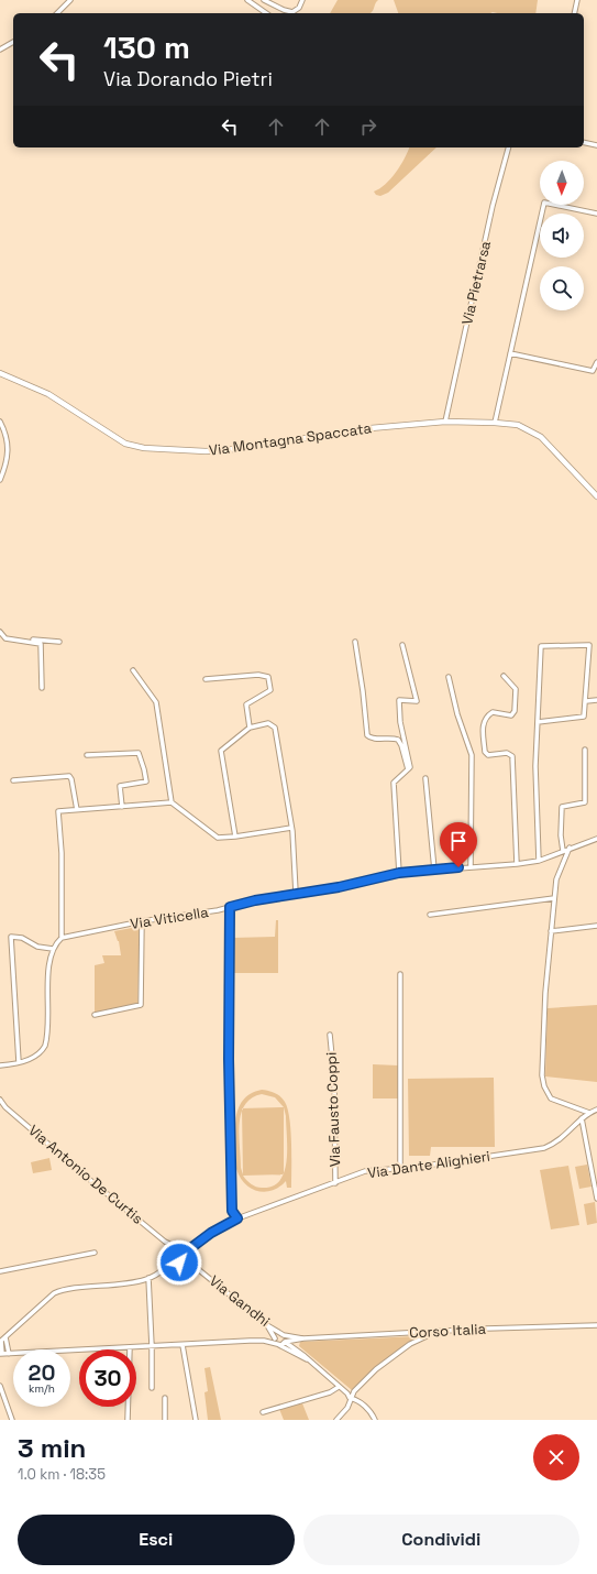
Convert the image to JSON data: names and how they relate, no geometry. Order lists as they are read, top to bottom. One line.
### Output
{"streets":{"main road":["Via Montagna Spaccata"],"street":["Via Pietrarsa","Via Viticella","Via Fausto Coppi","Via Dante Alighieri","Via Antonio De Curtis","Via Gandhi","Corso Italia"]},"crossings":[["Via Pietrarsa","Via Montagna Spaccata"],["Via Fausto Coppi","Via Dante Alighieri"],["Via Dante Alighieri","Via Antonio De Curtis"],["Via Dante Alighieri","Via Gandhi"],["Via Antonio De Curtis","Via Gandhi"]],"north":"bottom","page":{"turn":["130 m","Via Dorando Pietri"],"speed":"20 km/h","limit":"30","heading":["3 min","1.0 km · 18:35"],"buttons":["Esci","Condividi"]}}
